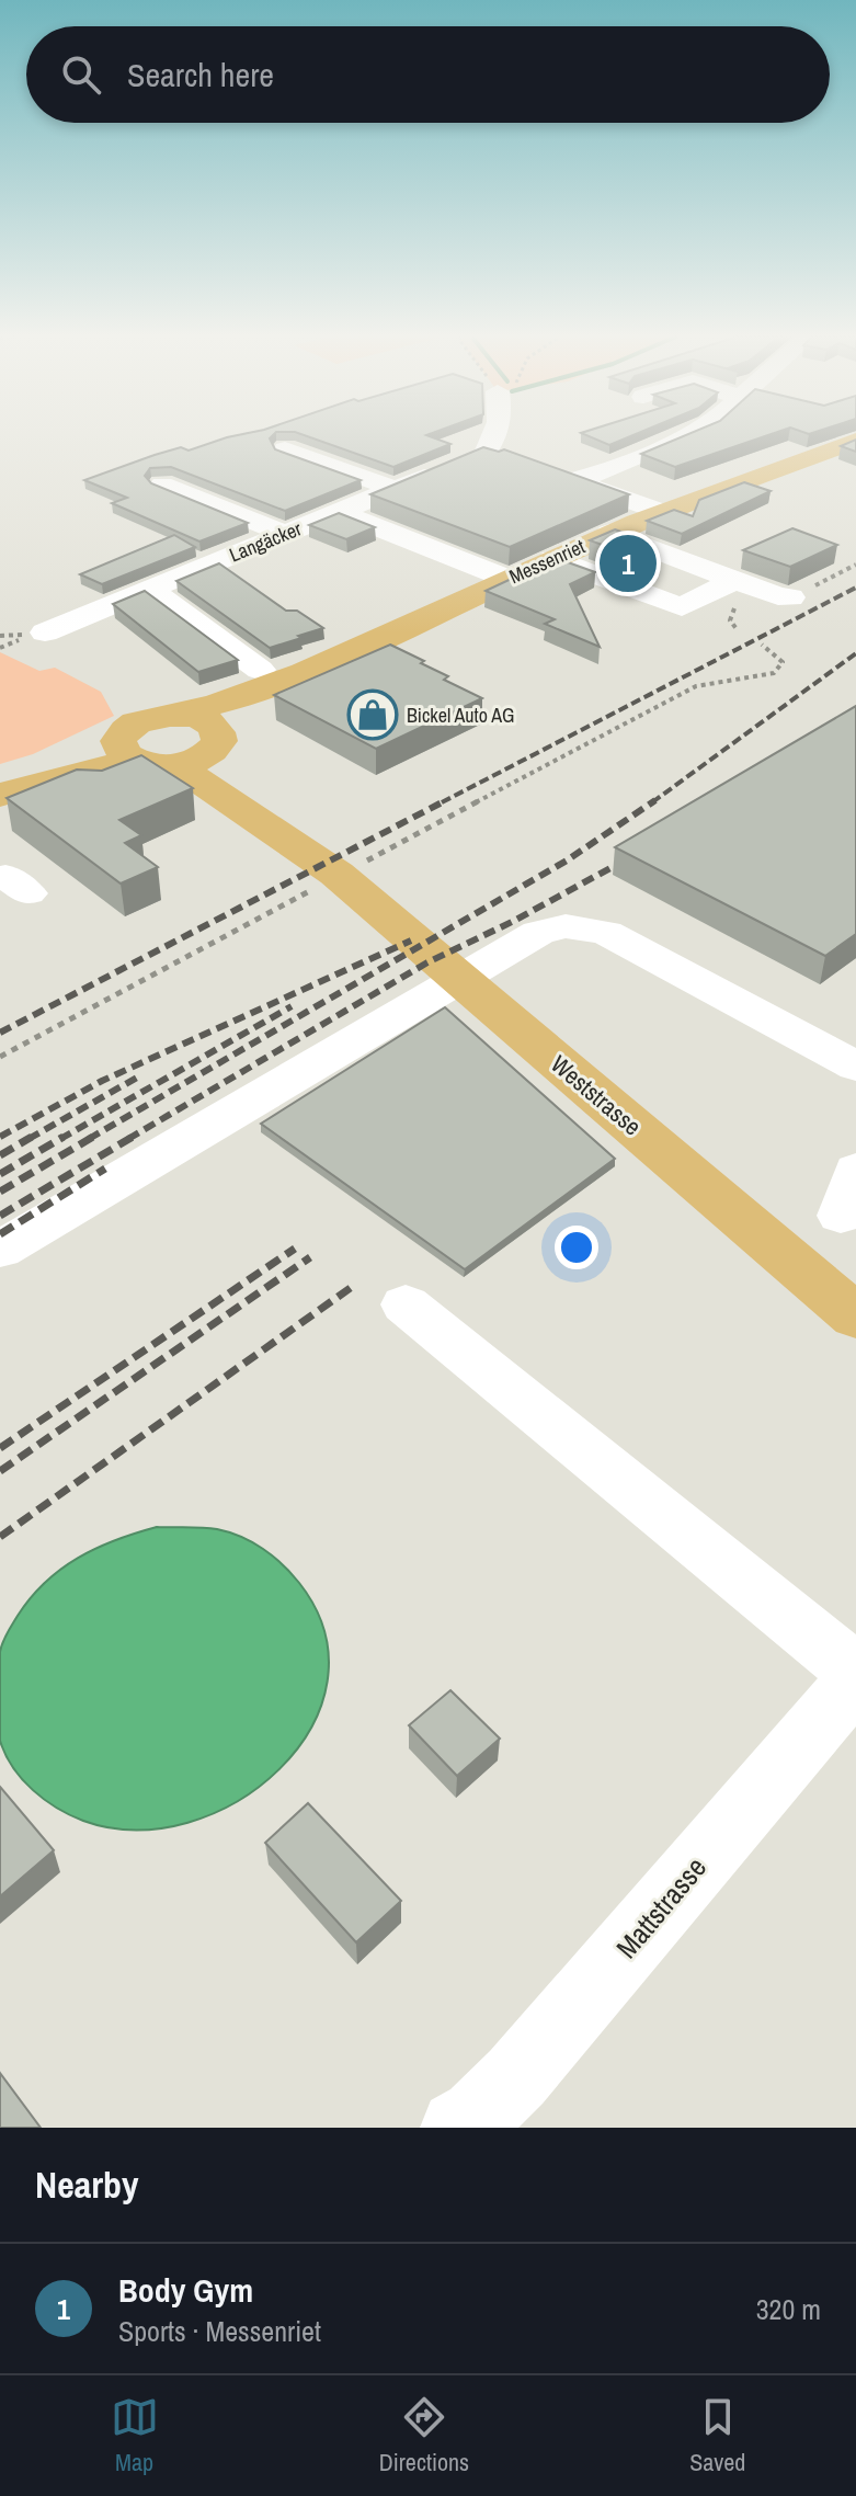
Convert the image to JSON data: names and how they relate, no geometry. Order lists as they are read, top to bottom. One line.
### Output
{"streets":{"main road":["Messenriet","Weststrasse"],"street":["Langäcker","Mattstrasse"]},"crossings":[["Messenriet","Weststrasse"]],"places":{"shop":["Bickel Auto AG"]},"page":{"search":"Search here","pins":"1","heading":"Nearby","list":[{"mark":"1","name":"Body Gym","note":"Sports · Messenriet","value":"320 m"}],"nav":["Map","Directions","Saved"]}}
